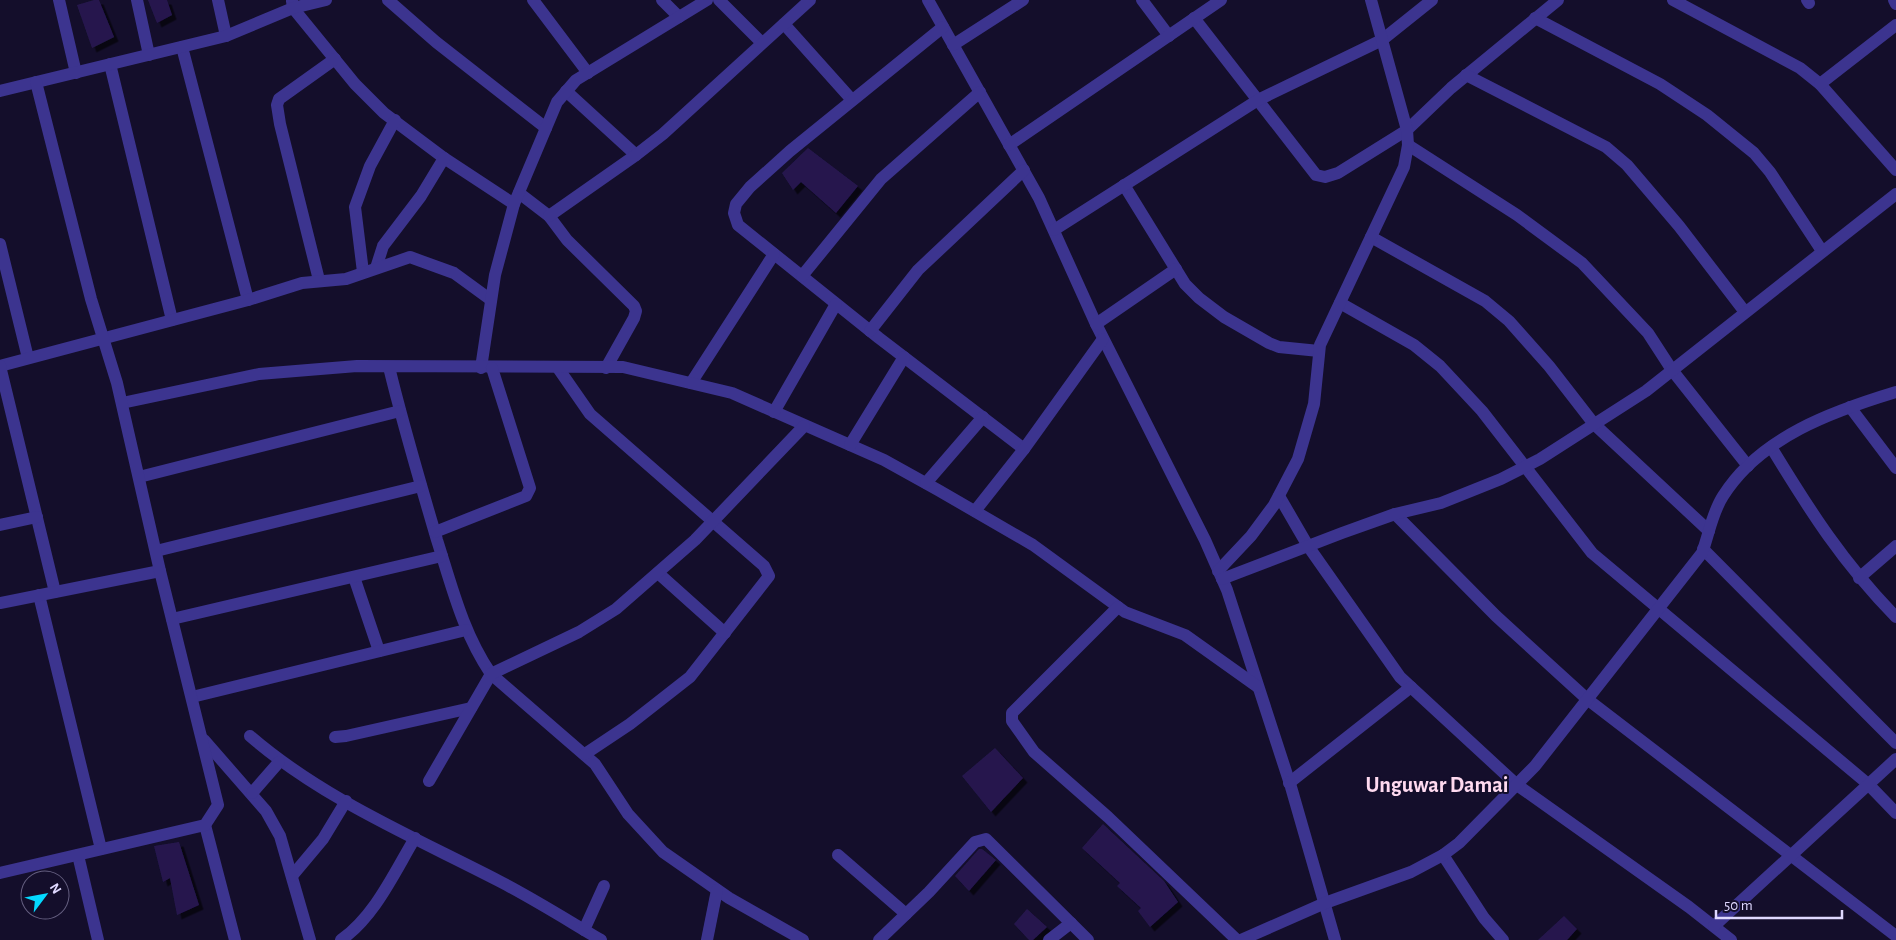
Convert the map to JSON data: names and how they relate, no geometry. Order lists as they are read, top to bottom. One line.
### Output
{"districts":["Unguwar Damai"],"scale_bar":"50 m","north":"top right"}
